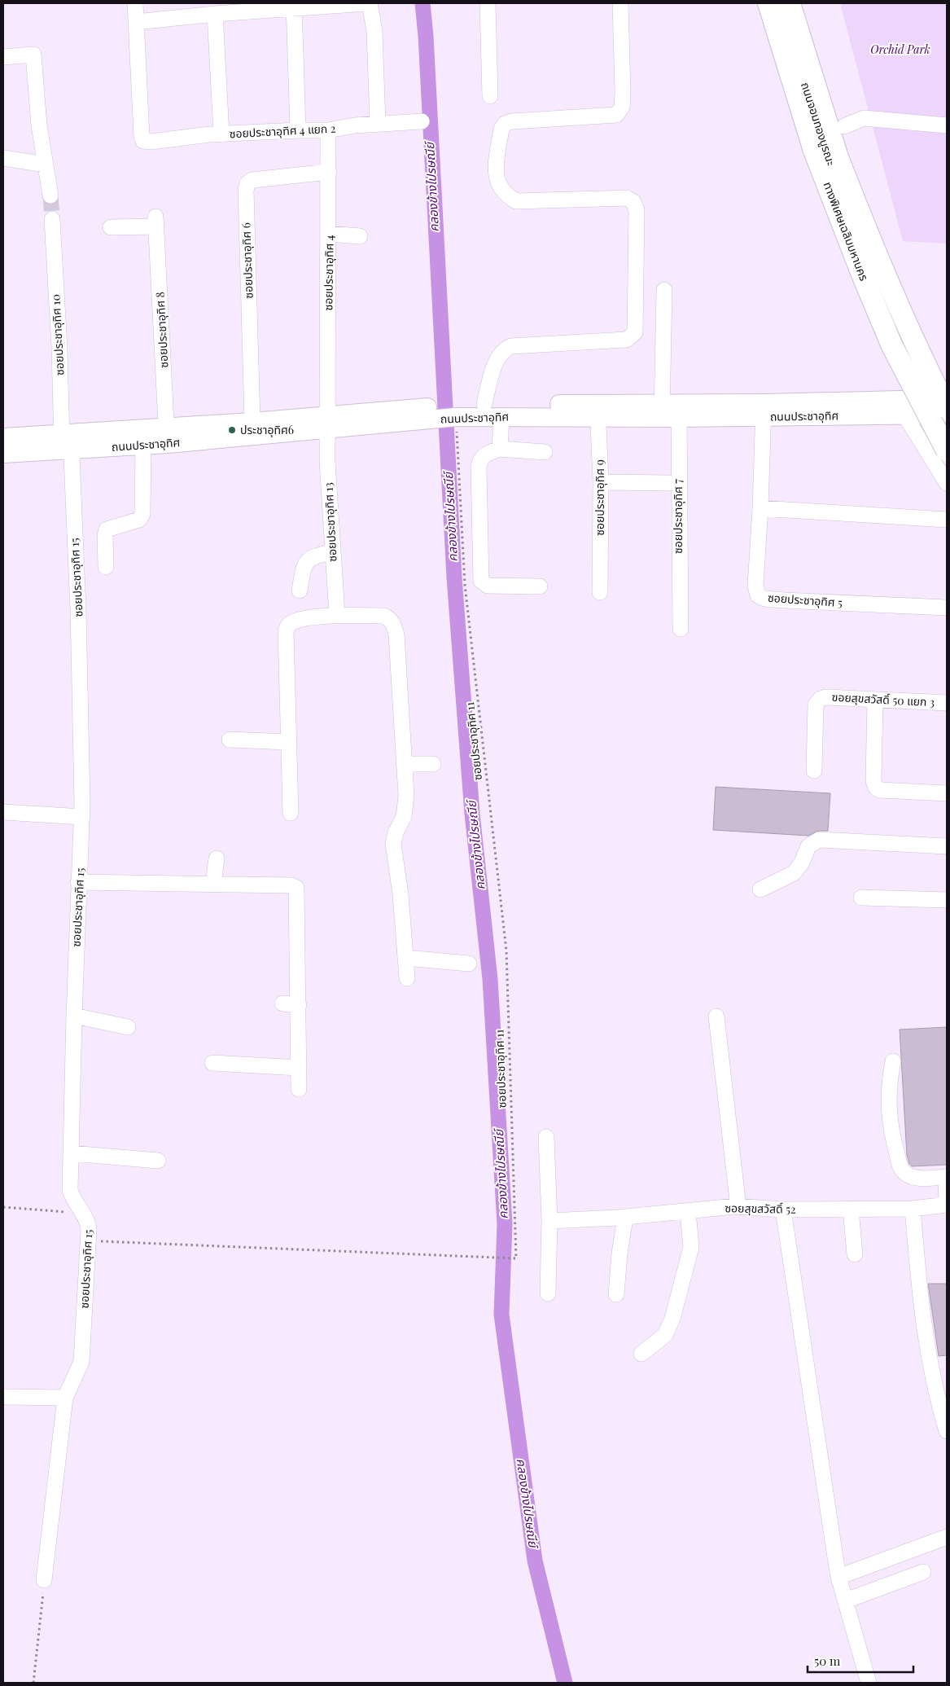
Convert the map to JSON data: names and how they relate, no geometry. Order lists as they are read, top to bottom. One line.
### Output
{"streets":{"highway":["ทางพิเศษเฉลิมมหานคร"],"main road":["ถนนประชาอุทิศ"],"street":["ถนนจอมทองบูรณะ","ซอยประชาอุทิศ 4 แยก 2","ซอยประชาอุทิศ 6","ซอยประชาอุทิศ 4","ซอยประชาอุทิศ 8","ซอยประชาอุทิศ 10","ซอยประชาอุทิศ 9","ซอยประชาอุทิศ 7","ซอยประชาอุทิศ 13","ซอยประชาอุทิศ 15","ซอยประชาอุทิศ 5","ฃอยสุขสวัสดิ์ 50 แยก 3","ซอยสุขสวัสดิ์ 52"],"path":["ซอยประชาอุทิศ 11"]},"crossings":[["ถนนจอมทองบูรณะ","ทางพิเศษเฉลิมมหานคร"],["ถนนจอมทองบูรณะ","ถนนประชาอุทิศ"],["ซอยประชาอุทิศ 4 แยก 2","ซอยประชาอุทิศ 4"],["ทางพิเศษเฉลิมมหานคร","ถนนประชาอุทิศ"],["ซอยประชาอุทิศ 6","ซอยประชาอุทิศ 4"],["ซอยประชาอุทิศ 6","ถนนประชาอุทิศ"],["ซอยประชาอุทิศ 4","ถนนประชาอุทิศ"],["ซอยประชาอุทิศ 4","ซอยประชาอุทิศ 13"],["ซอยประชาอุทิศ 8","ถนนประชาอุทิศ"],["ซอยประชาอุทิศ 10","ถนนประชาอุทิศ"],["ซอยประชาอุทิศ 10","ซอยประชาอุทิศ 15"],["ถนนประชาอุทิศ","ซอยประชาอุทิศ 9"],["ถนนประชาอุทิศ","ซอยประชาอุทิศ 7"],["ถนนประชาอุทิศ","ซอยประชาอุทิศ 13"],["ถนนประชาอุทิศ","ซอยประชาอุทิศ 15"],["ถนนประชาอุทิศ","ซอยประชาอุทิศ 5"],["ถนนประชาอุทิศ","ซอยประชาอุทิศ 11"],["ซอยประชาอุทิศ 15","ซอยประชาอุทิศ 11"]],"water":["คลองข้างไปรษณีย์"],"parks":["Orchid Park"],"places":["ประชาอุทิศ6"],"scale_bar":"50 m"}
